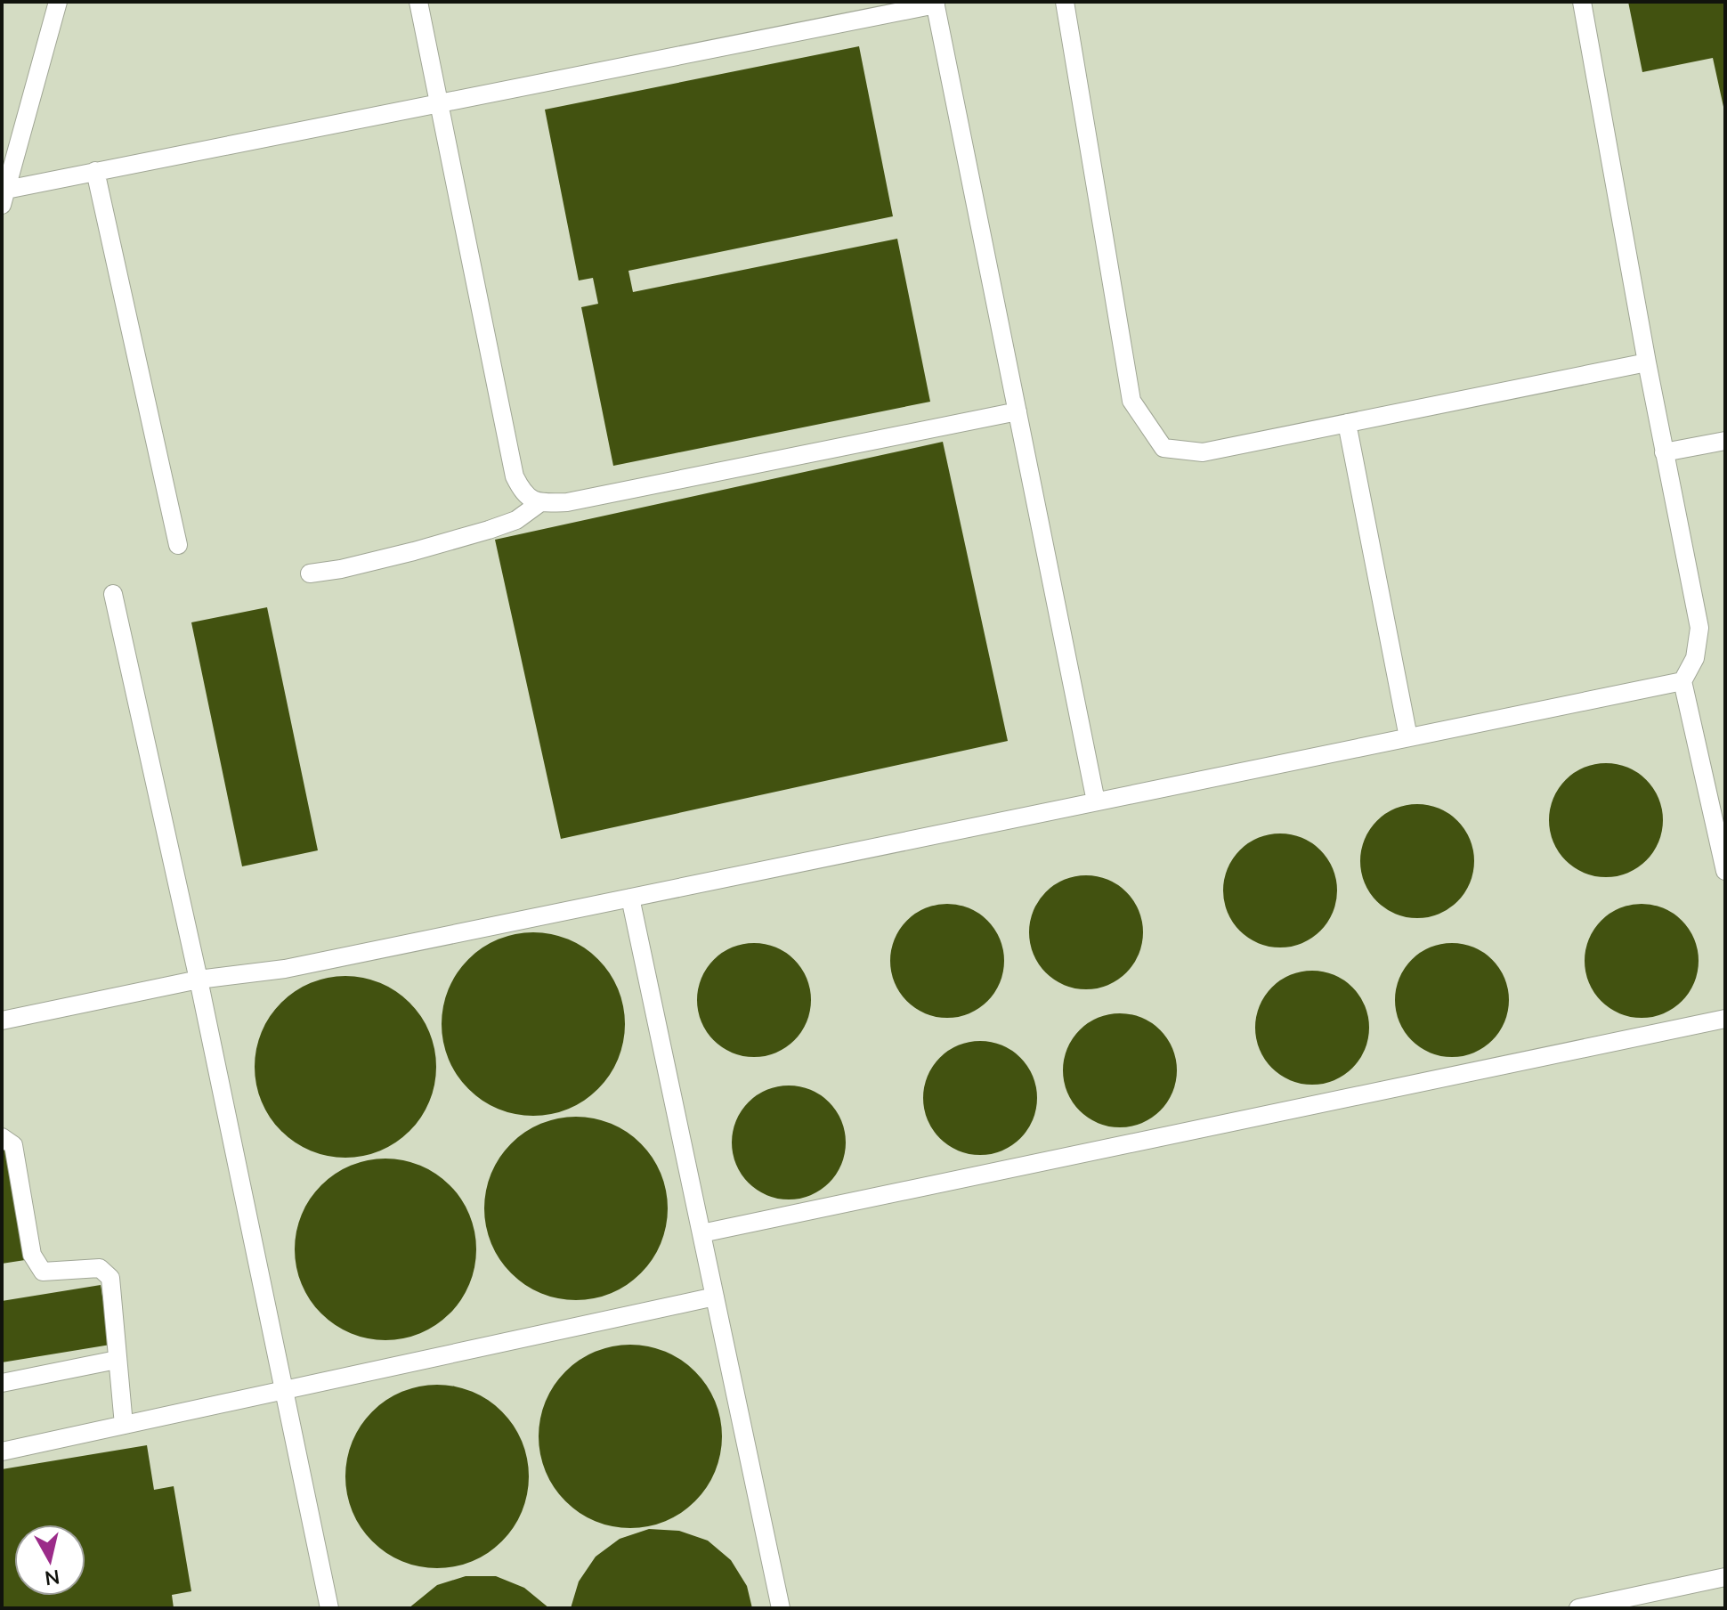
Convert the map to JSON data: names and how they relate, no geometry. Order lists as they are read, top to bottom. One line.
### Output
{"north":"bottom"}
